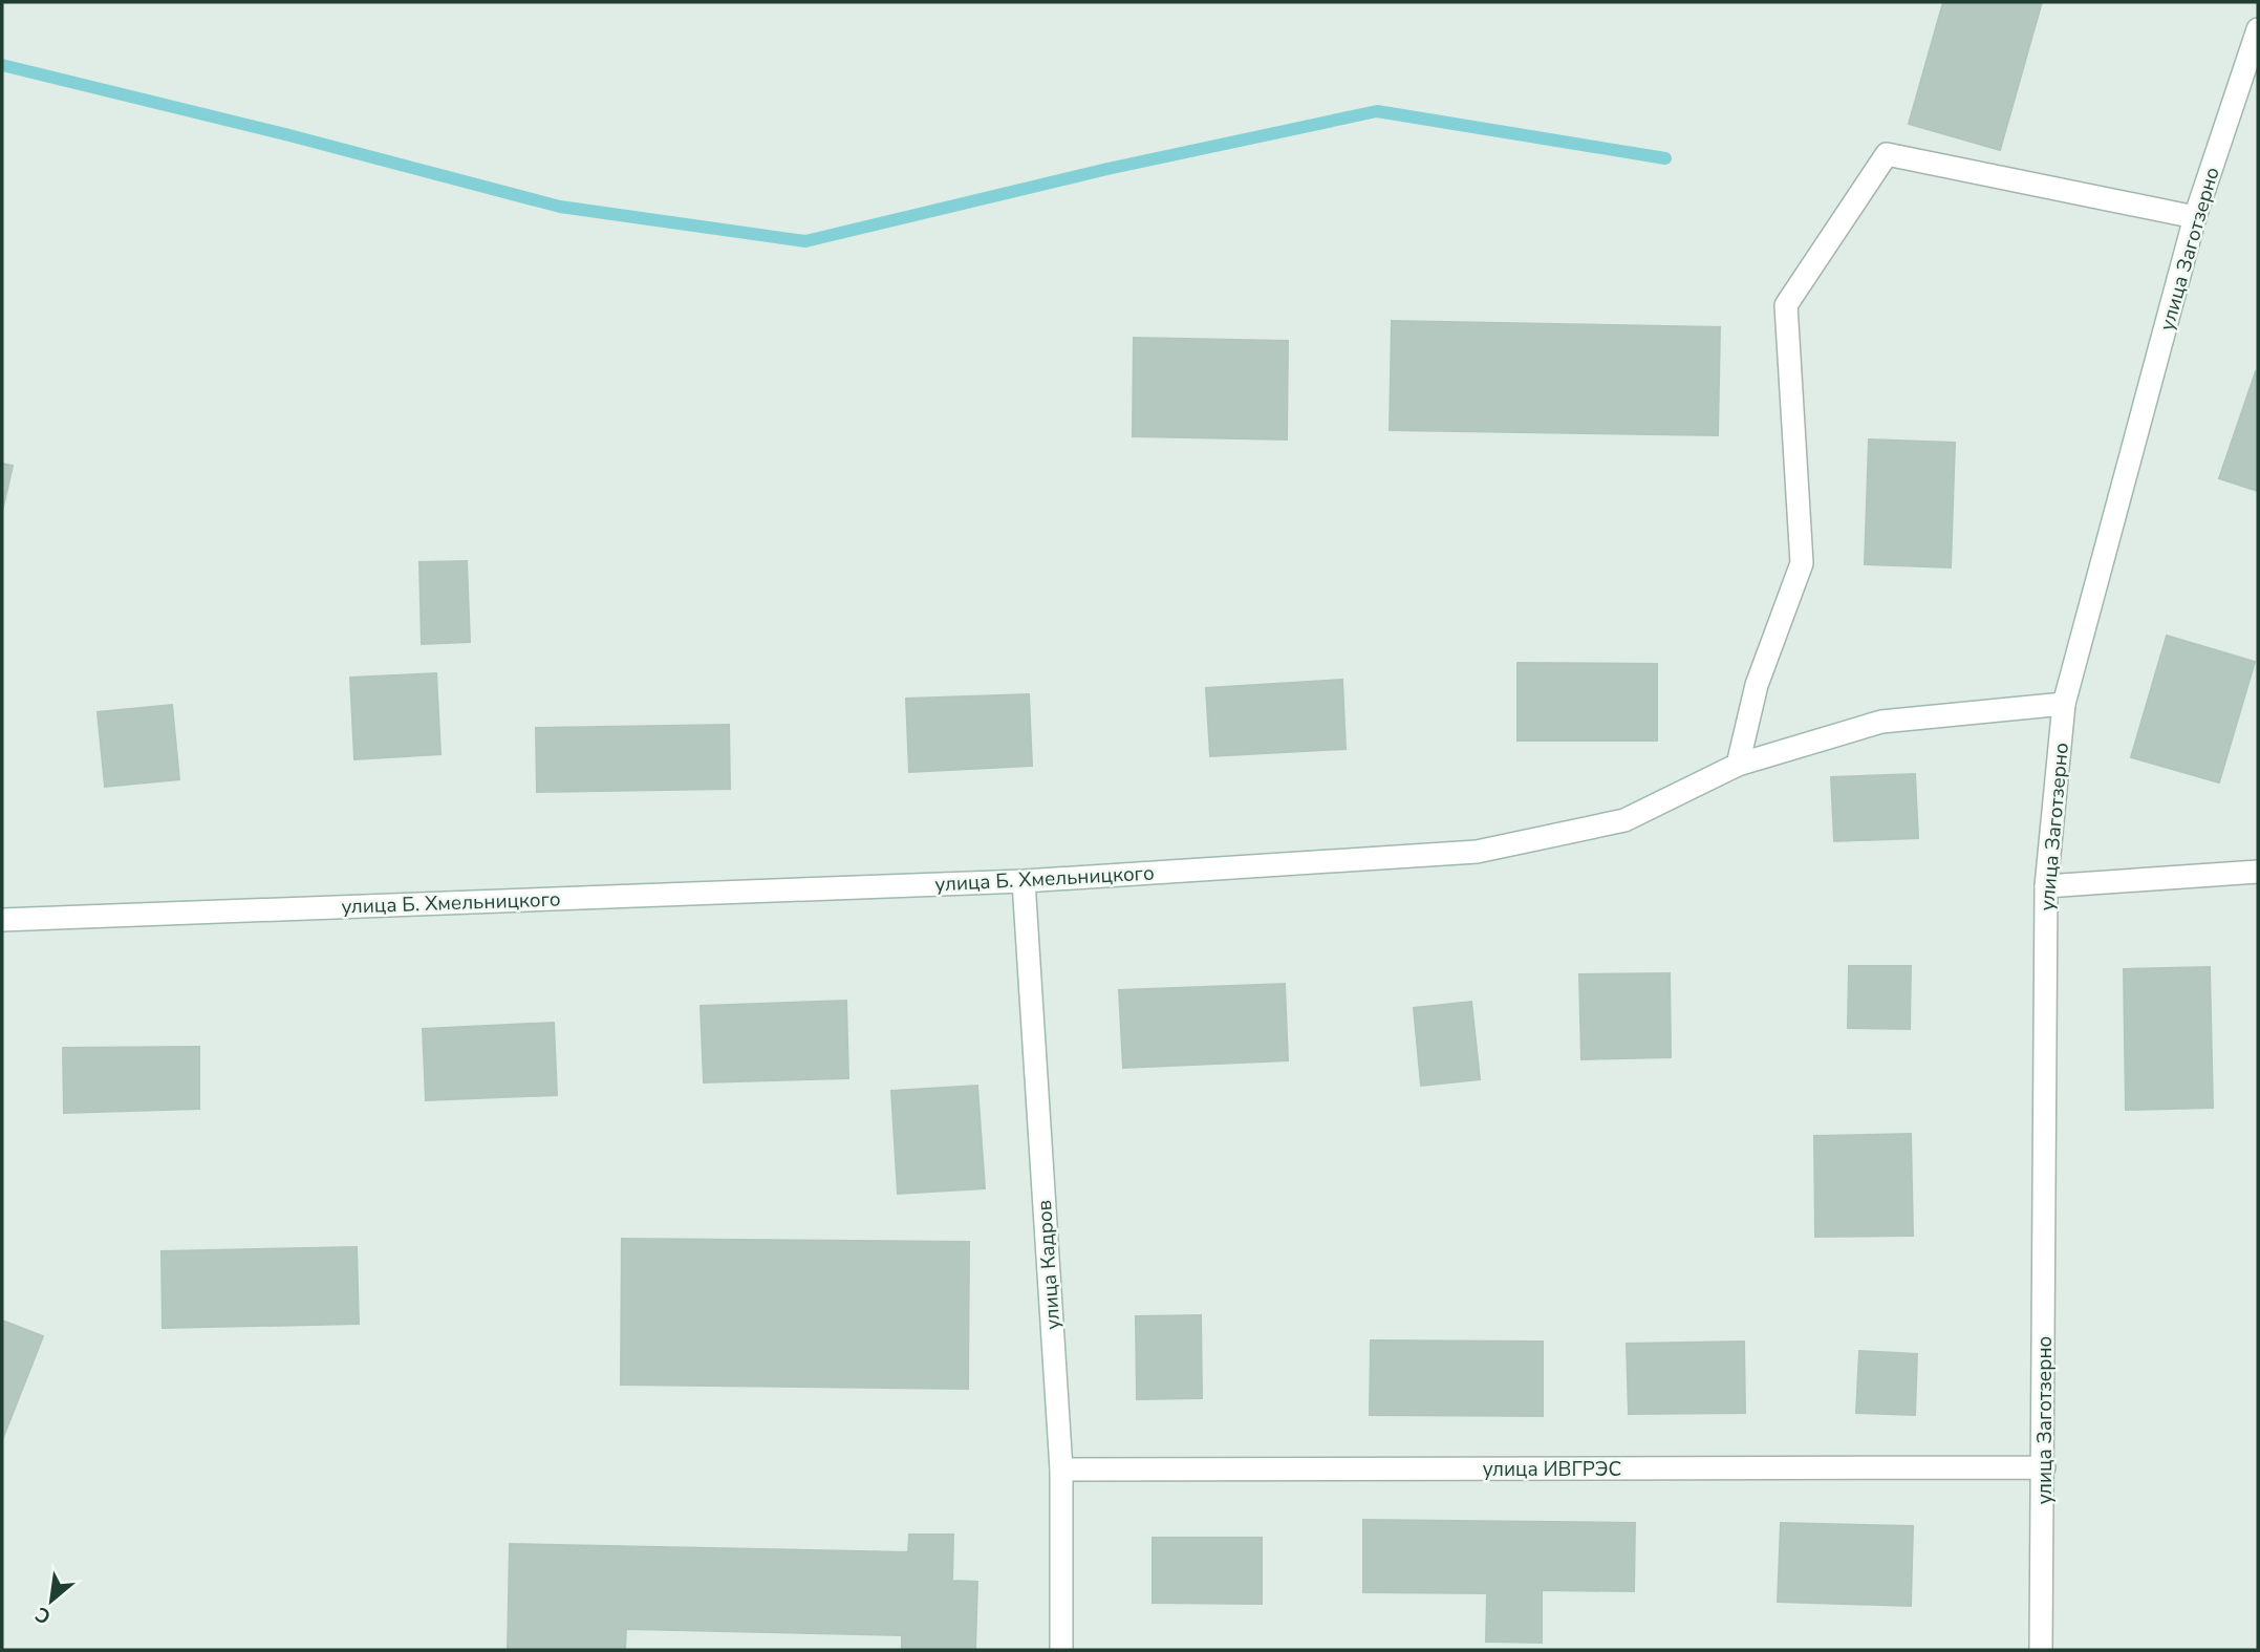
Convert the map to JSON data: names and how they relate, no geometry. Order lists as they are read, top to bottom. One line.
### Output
{"streets":{"street":["улица Заготзерно","улица Б. Хмельницкого","улица Кадров","улица ИВГРЭС"]},"crossings":[["улица Заготзерно","улица Б. Хмельницкого"],["улица Заготзерно","улица ИВГРЭС"],["улица Б. Хмельницкого","улица Кадров"],["улица Кадров","улица ИВГРЭС"]],"north":"bottom left"}
